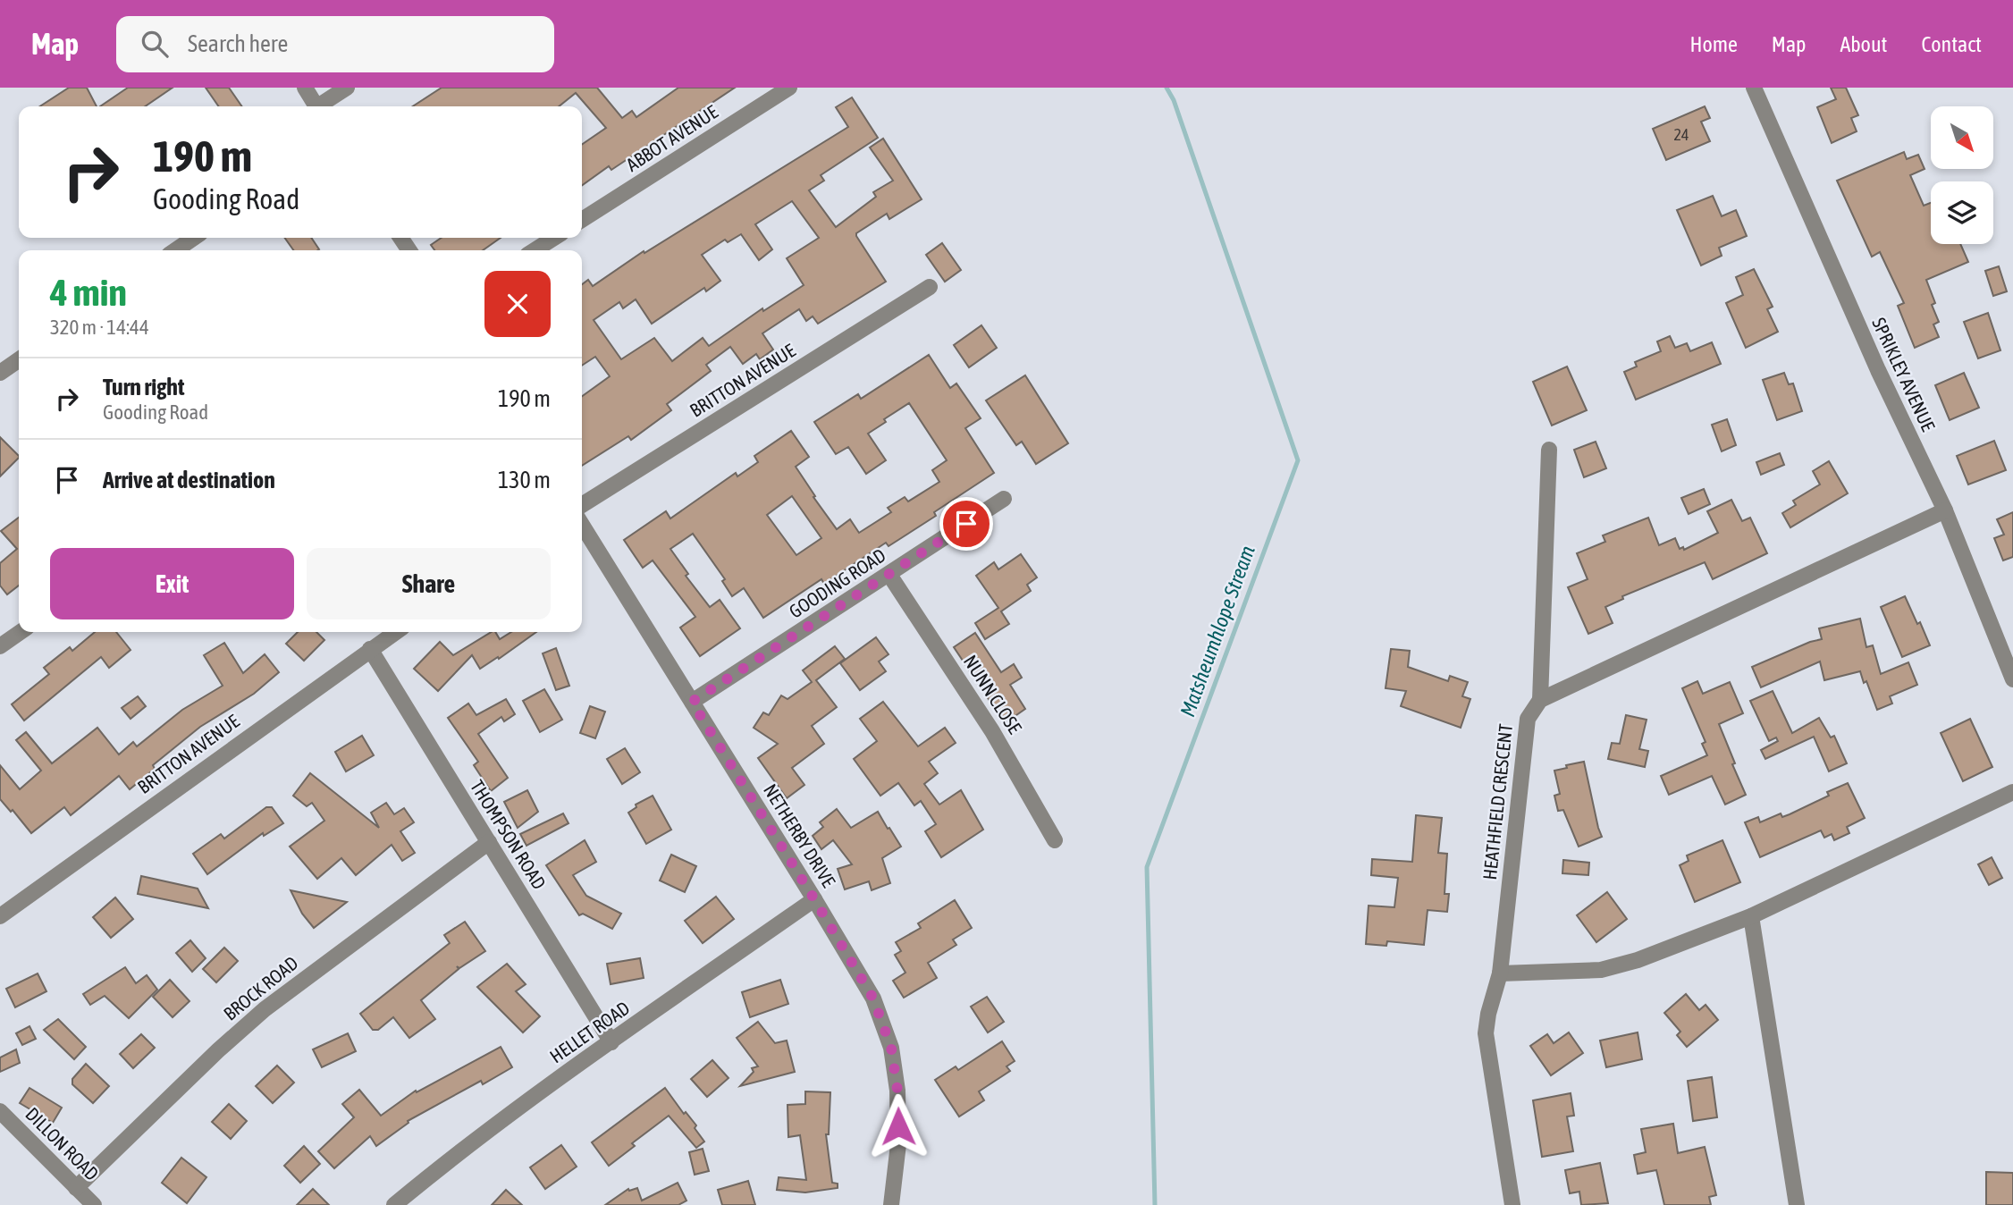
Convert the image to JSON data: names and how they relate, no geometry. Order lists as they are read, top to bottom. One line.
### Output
{"streets":{"street":["ABBOT AVENUE","SPRIKLEY AVENUE","BRITTON AVENUE","GOODING ROAD","NUNN CLOSE","HEATHFIELD CRESCENT","THOMPSON ROAD","NETHERBY DRIVE","BROCK ROAD","HELLET ROAD","DILLON ROAD"]},"crossings":[["BRITTON AVENUE","THOMPSON ROAD"],["GOODING ROAD","NUNN CLOSE"],["GOODING ROAD","NETHERBY DRIVE"],["THOMPSON ROAD","BROCK ROAD"],["THOMPSON ROAD","HELLET ROAD"],["NETHERBY DRIVE","HELLET ROAD"],["BROCK ROAD","DILLON ROAD"]],"water":["Matsheumhlope Stream"],"house_numbers":["24"],"north":"bottom right","page":{"header":"Map","search":"Search here","nav":["Home","Map","About","Contact"],"turn":["190 m","Gooding Road"],"heading":["4 min","320 m · 14:44"],"list":[{"name":"Turn right","note":"Gooding Road","value":"190 m"},{"name":"Arrive at destination","value":"130 m"}],"buttons":["Exit","Share"]}}
